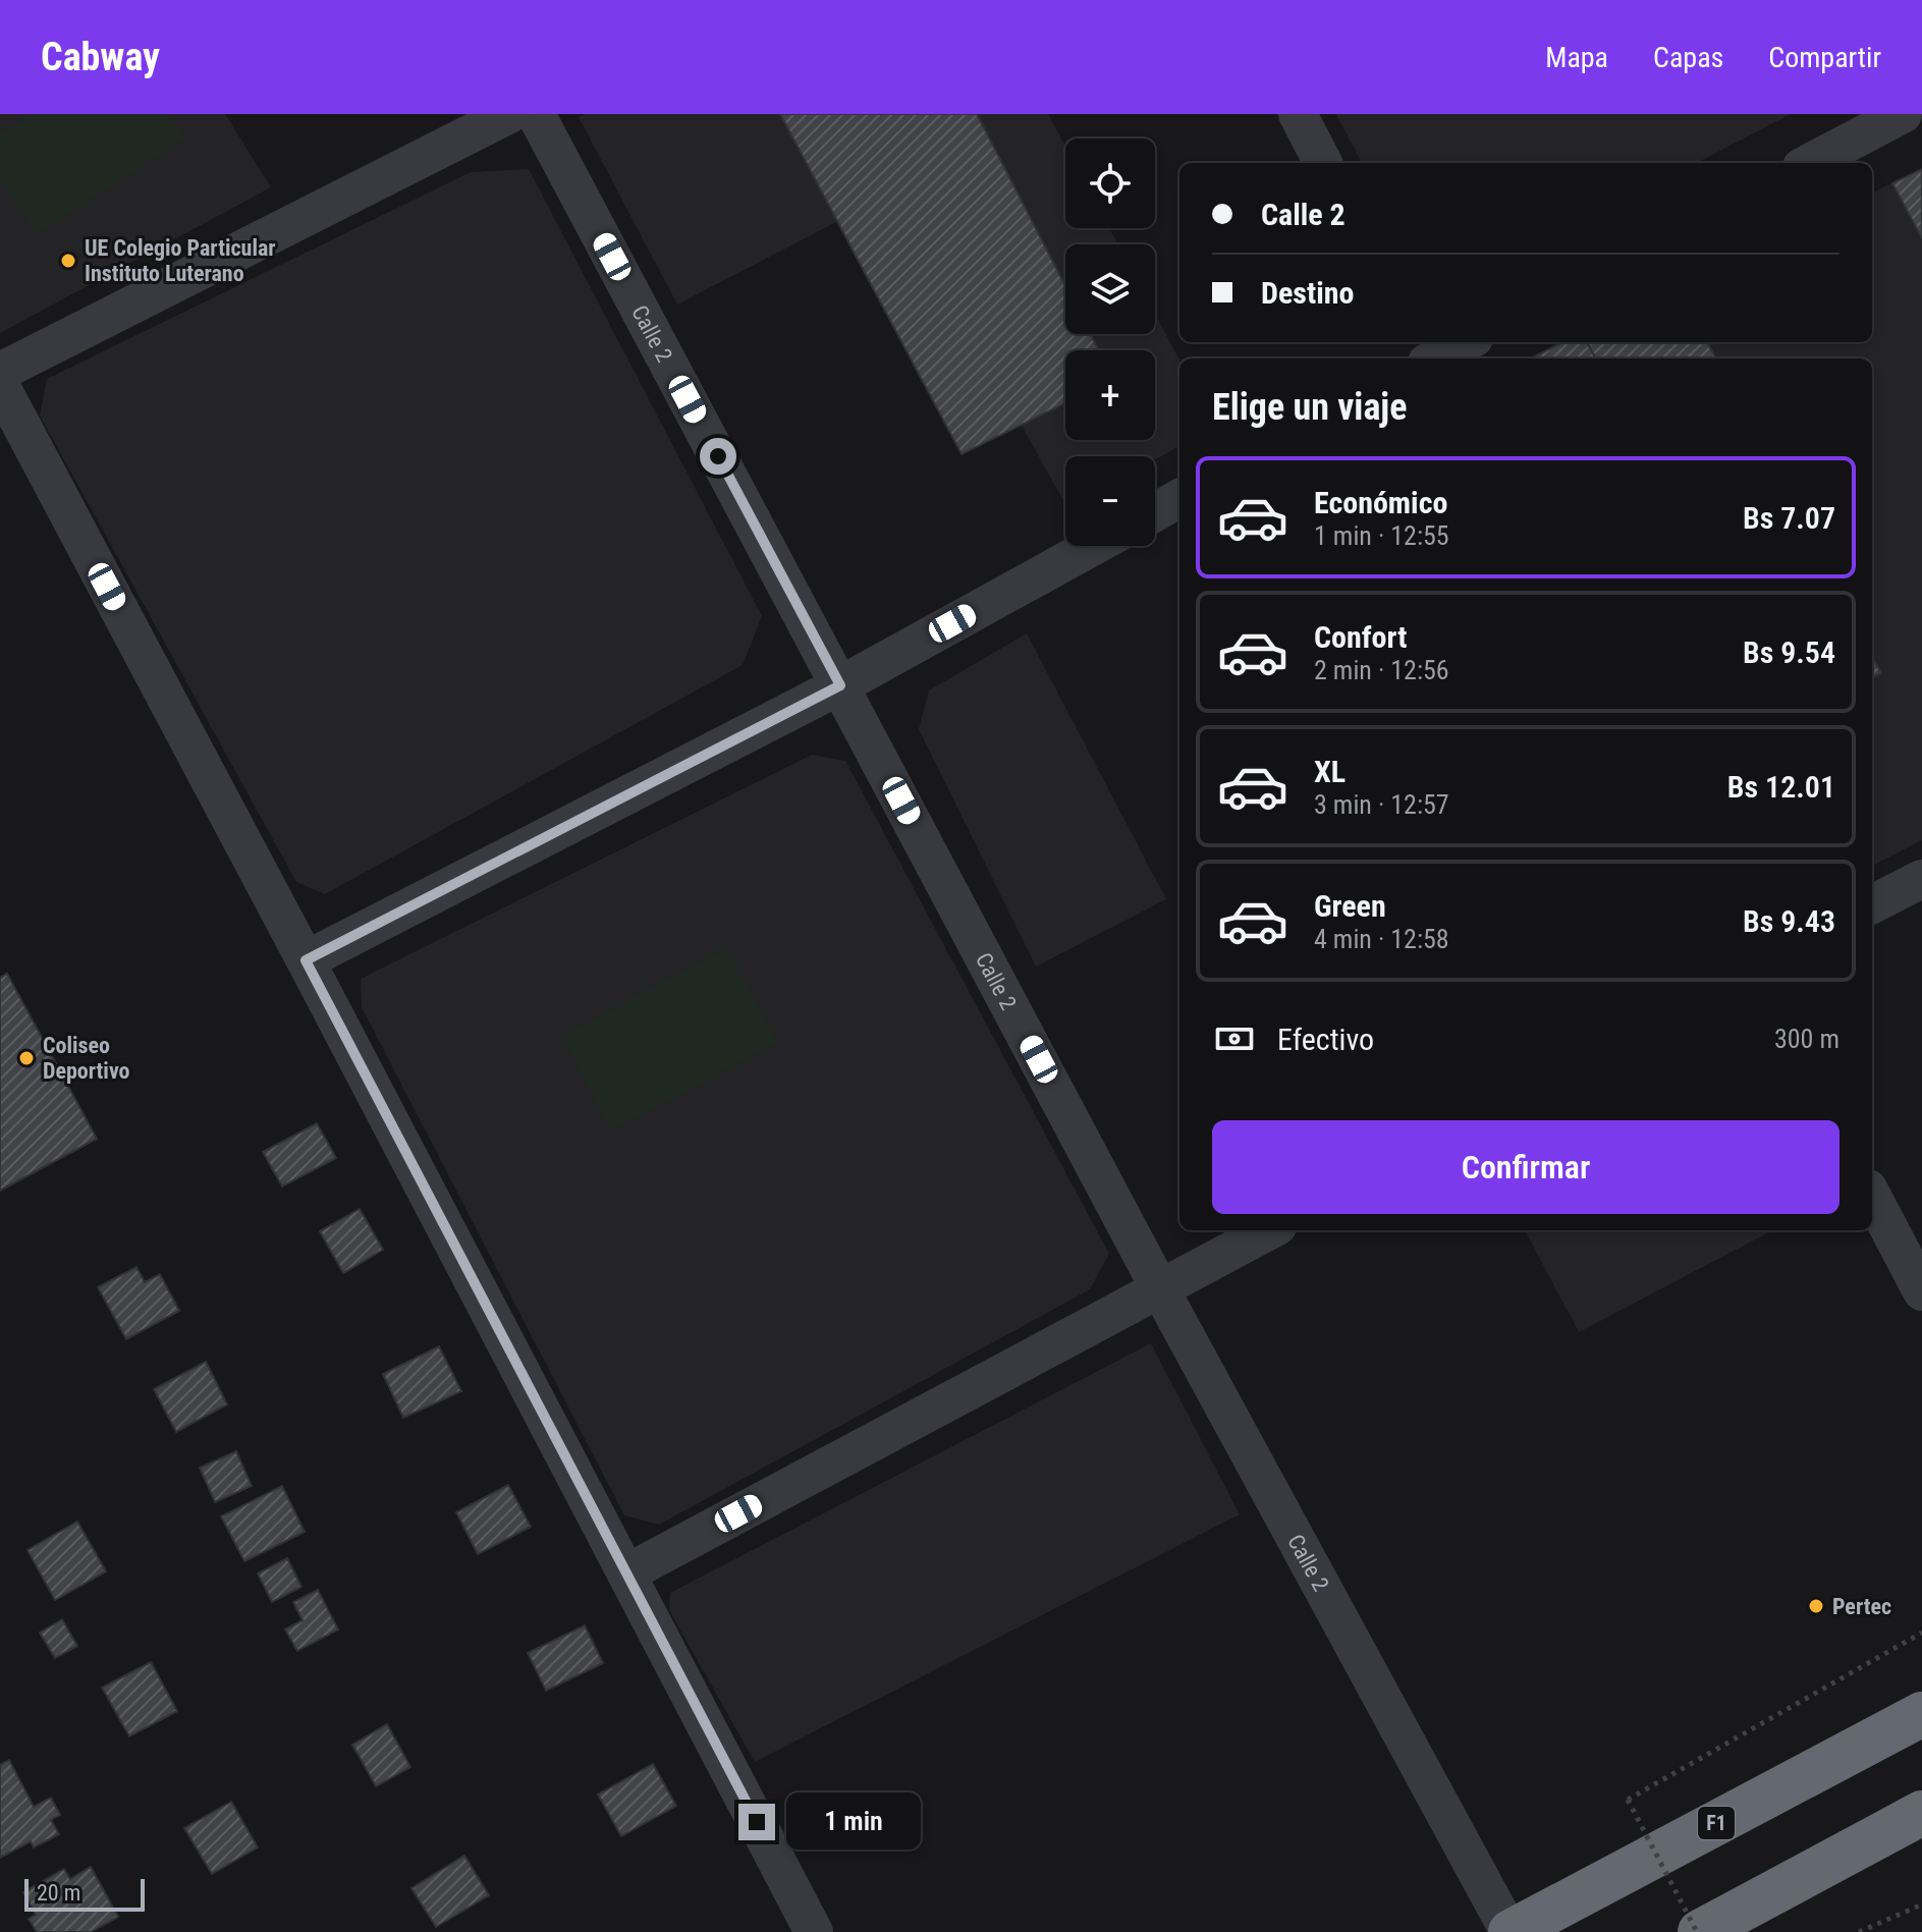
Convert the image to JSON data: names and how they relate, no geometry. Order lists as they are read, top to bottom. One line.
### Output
{"streets":{"highway":["F1"],"street":["Calle 2"]},"crossings":[["Calle 2","F1"]],"places":["UE Colegio Particular Instituto Luterano","Coliseo Deportivo","Pertec"],"scale_bar":"20 m","page":{"header":"Cabway","nav":["Mapa","Capas","Compartir"],"map_buttons":["+","−"],"banner":["Calle 2","Destino"],"heading":"Elige un viaje","list":[{"name":"Económico","note":"1 min · 12:55","value":"Bs 7.07"},{"name":"Confort","note":"2 min · 12:56","value":"Bs 9.54"},{"name":"XL","note":"3 min · 12:57","value":"Bs 12.01"},{"name":"Green","note":"4 min · 12:58","value":"Bs 9.43"}],"pay":["Efectivo","300 m"],"buttons":"Confirmar","bubble":"1 min","scale":"20 m"}}
